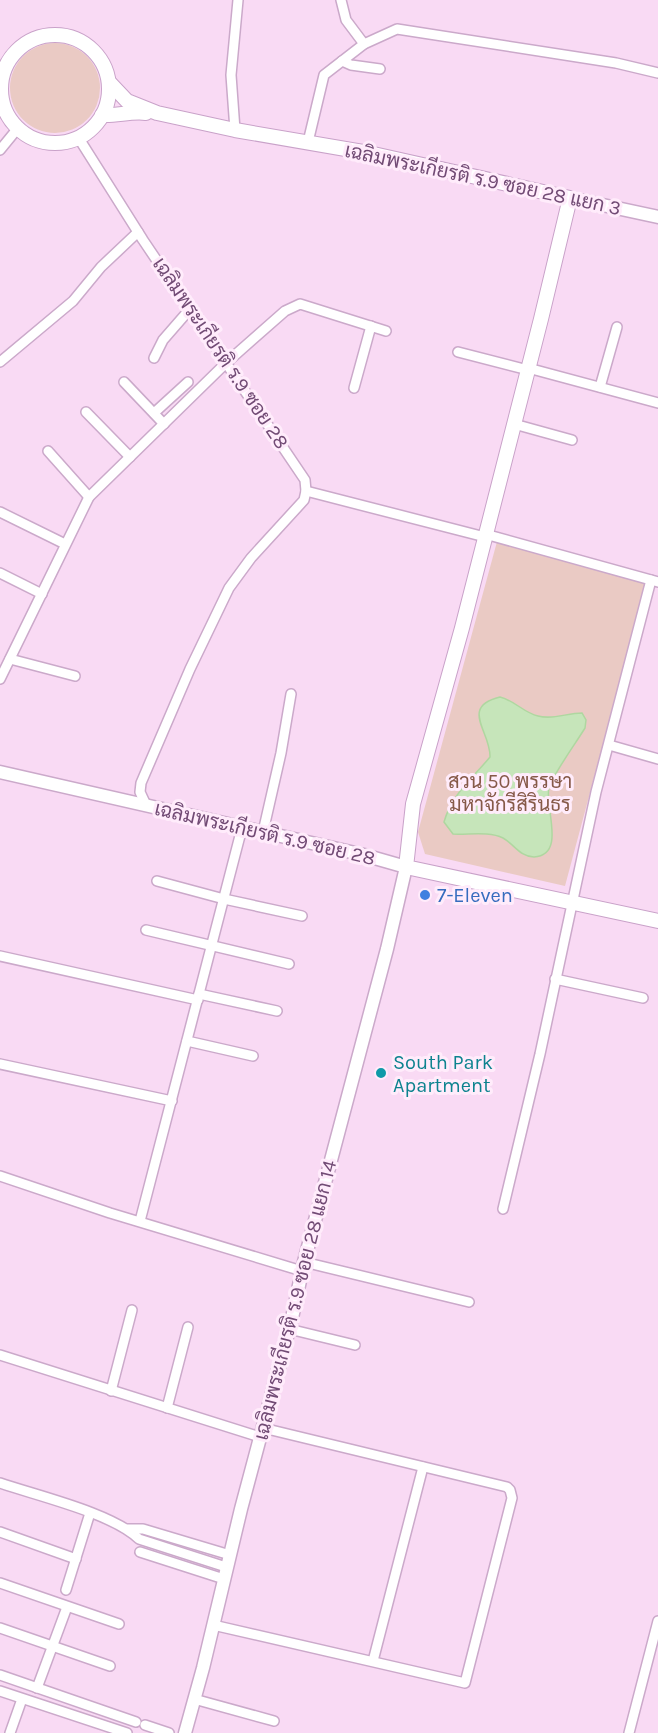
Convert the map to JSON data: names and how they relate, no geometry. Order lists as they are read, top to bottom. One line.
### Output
{"streets":{"main road":["เฉลิมพระเกียรติ ร.9 ซอย 28 แยก 3","เฉลิมพระเกียรติ ร.9 ซอย 28"],"street":["เฉลิมพระเกียรติ ร.9 ซอย 28 แยก 14"]},"crossings":[["เฉลิมพระเกียรติ ร.9 ซอย 28 แยก 3","เฉลิมพระเกียรติ ร.9 ซอย 28"],["เฉลิมพระเกียรติ ร.9 ซอย 28","เฉลิมพระเกียรติ ร.9 ซอย 28 แยก 14"]],"parks":["สวน 50 พรรษา มหาจักรีสิรินธร"],"places":["7-Eleven","South Park Apartment"]}
